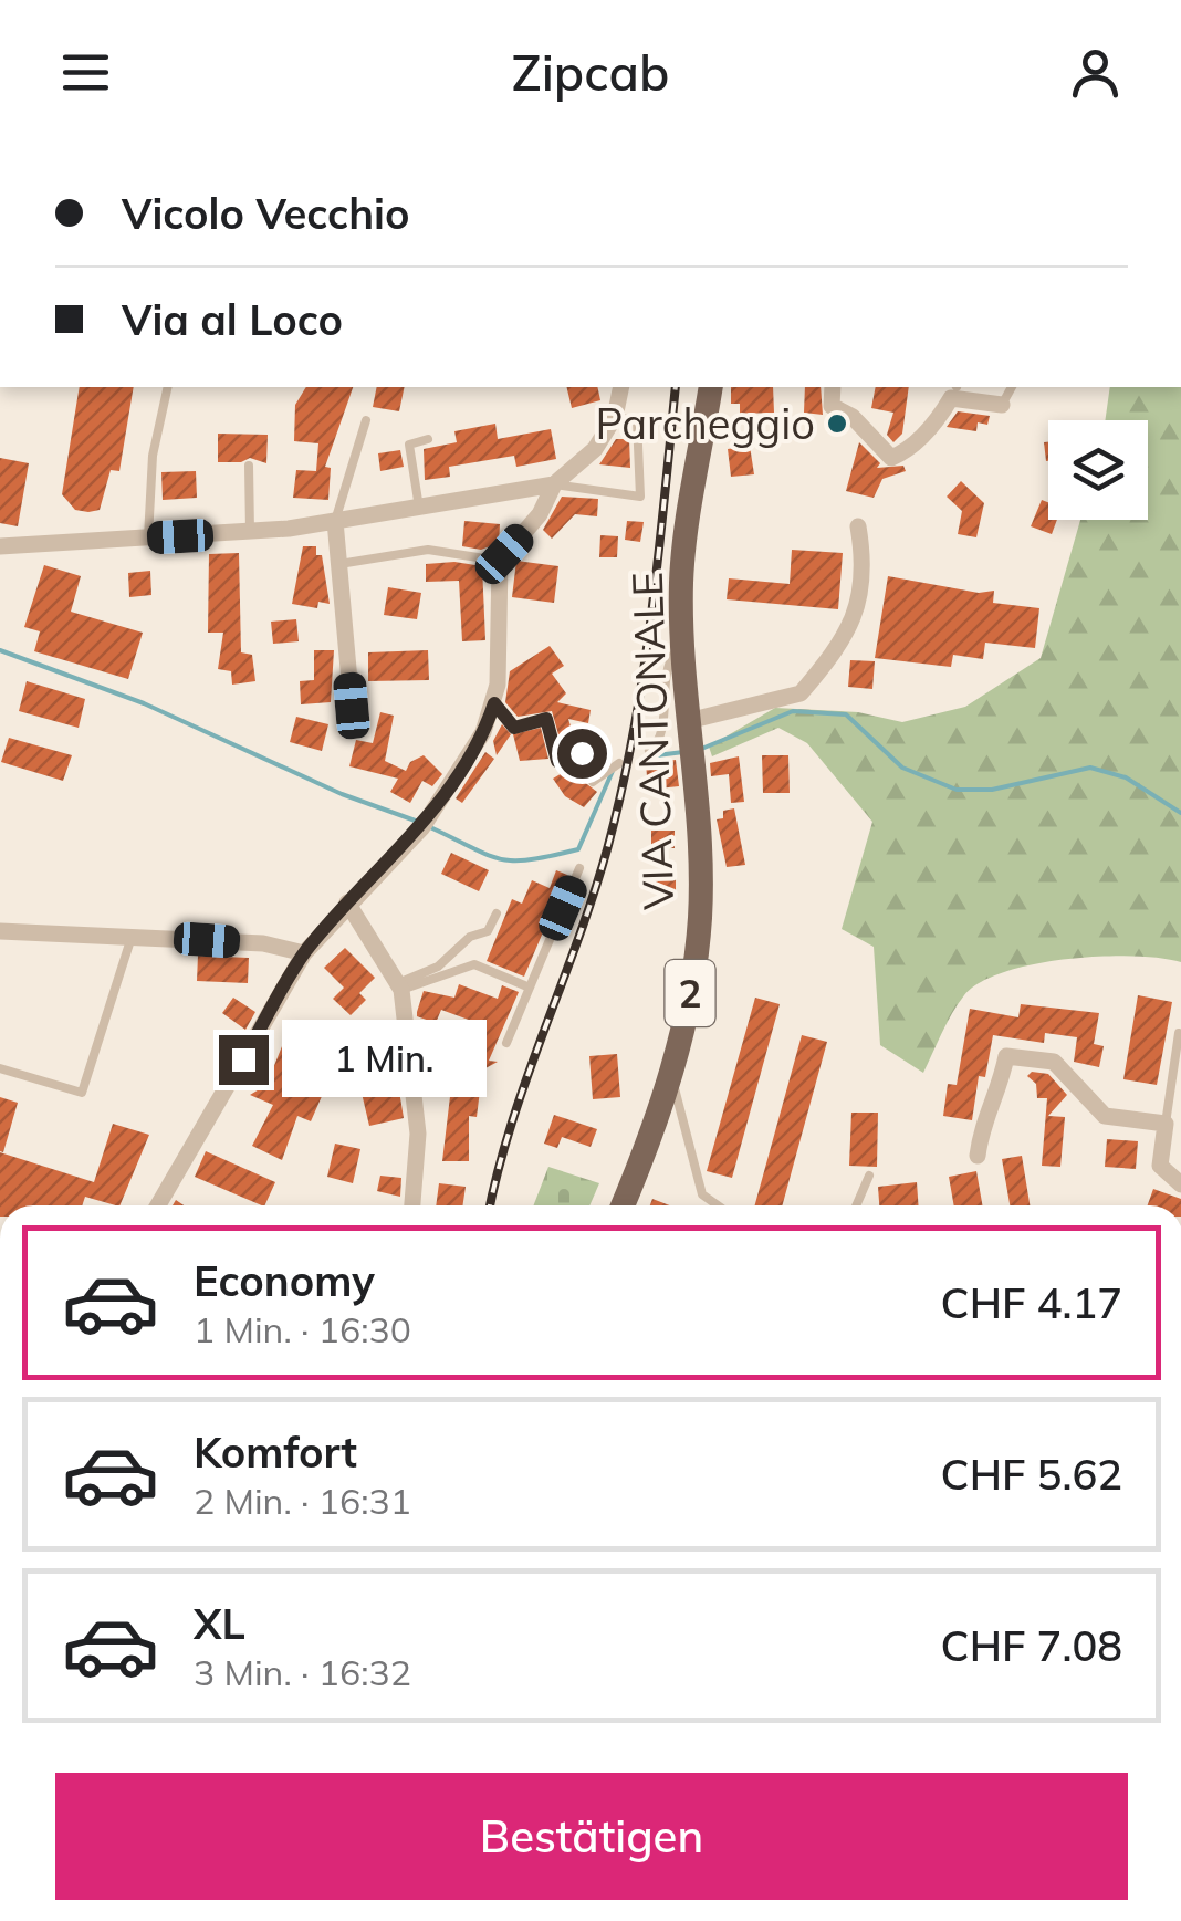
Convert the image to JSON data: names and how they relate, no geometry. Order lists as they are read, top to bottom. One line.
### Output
{"streets":{"main road":["VIA CANTONALE","2"]},"places":["Parcheggio"],"page":{"header":"Zipcab","banner":["Vicolo Vecchio","Via al Loco"],"bubble":"1 Min.","list":[{"name":"Economy","note":"1 Min. · 16:30","value":"CHF 4.17"},{"name":"Komfort","note":"2 Min. · 16:31","value":"CHF 5.62"},{"name":"XL","note":"3 Min. · 16:32","value":"CHF 7.08"}],"buttons":"Bestätigen"}}
